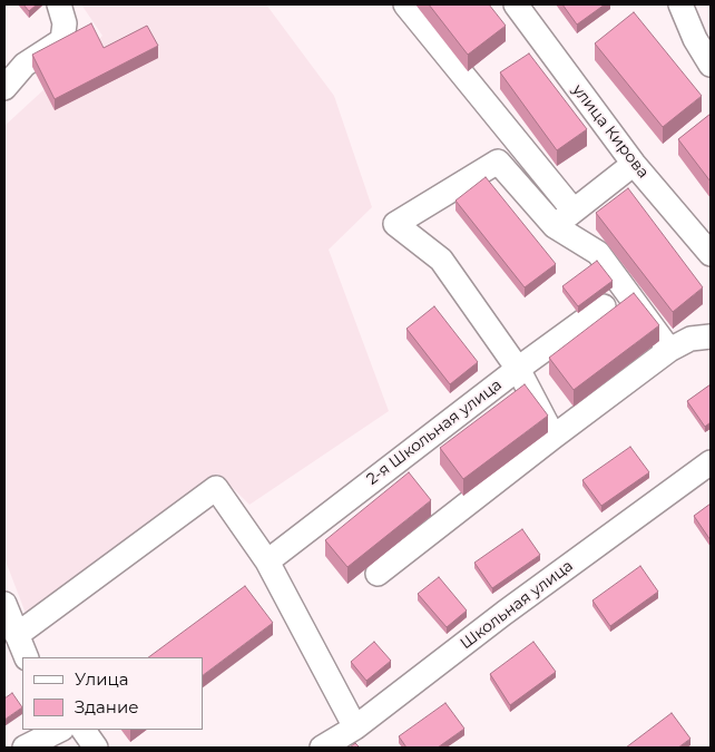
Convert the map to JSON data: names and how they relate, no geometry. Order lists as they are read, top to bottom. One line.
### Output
{"streets":{"street":["улица Кирова","2-я Школьная улица","Школьная улица"]},"legend":["Улица","Здание"]}
